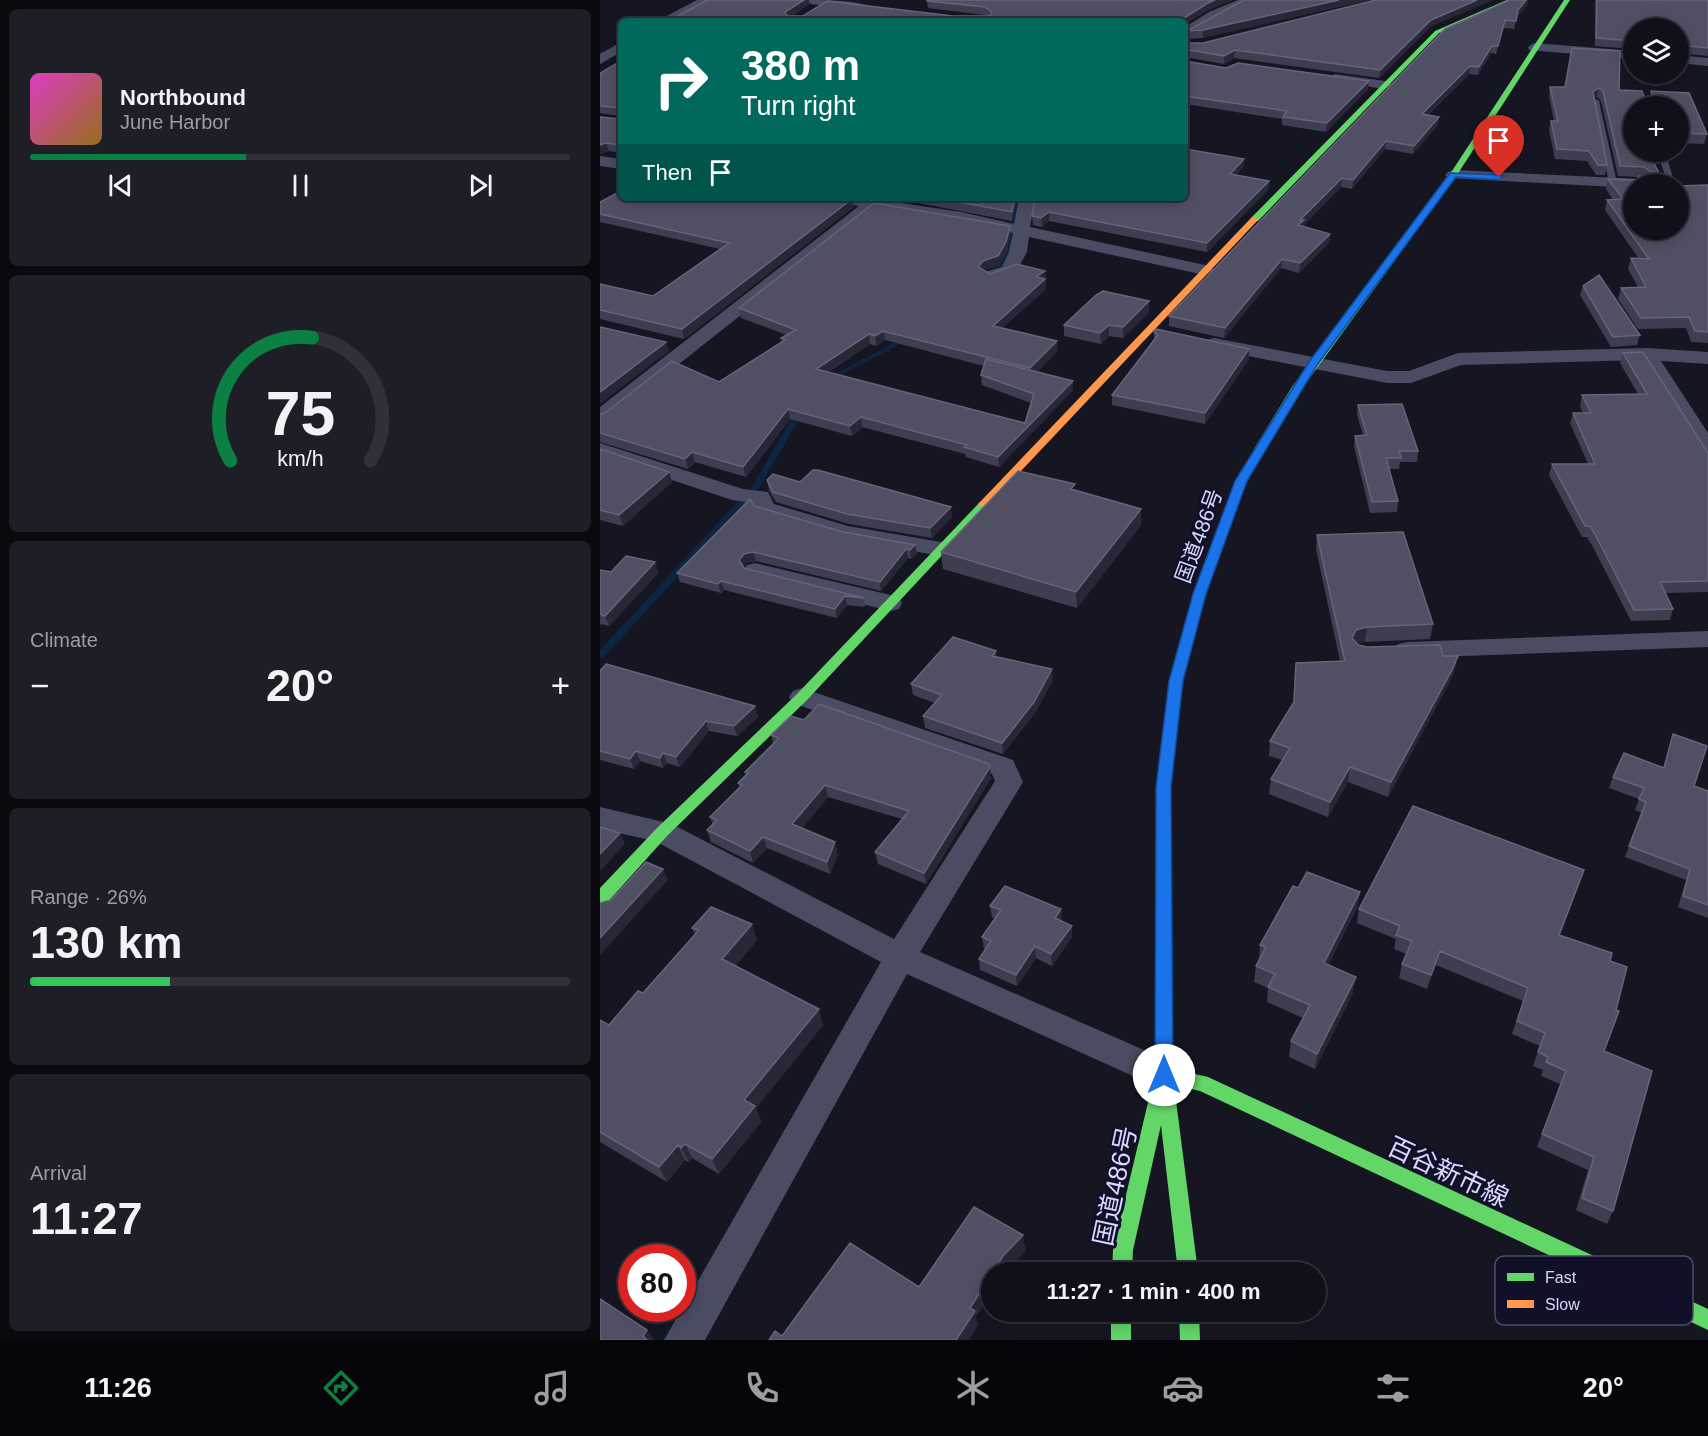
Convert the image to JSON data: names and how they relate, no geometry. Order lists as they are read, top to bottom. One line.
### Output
{"streets":{"main road":["国道486号","百谷新市線"]},"crossings":[["国道486号","百谷新市線"]],"legend":["Fast","Slow"],"page":{"map_buttons":["+","−"],"turn":["380 m","Turn right"],"song":["Northbound","June Harbor"],"then":"Then","tile":["Climate",["Range · 26%","130 km"],["Arrival","11:27"]],"heat":["−","20°","+"],"limit":"80","trip":"11:27 · 1 min · 400 m","tabs":["11:26","20°"],"gauge":["75","km/h"]}}
